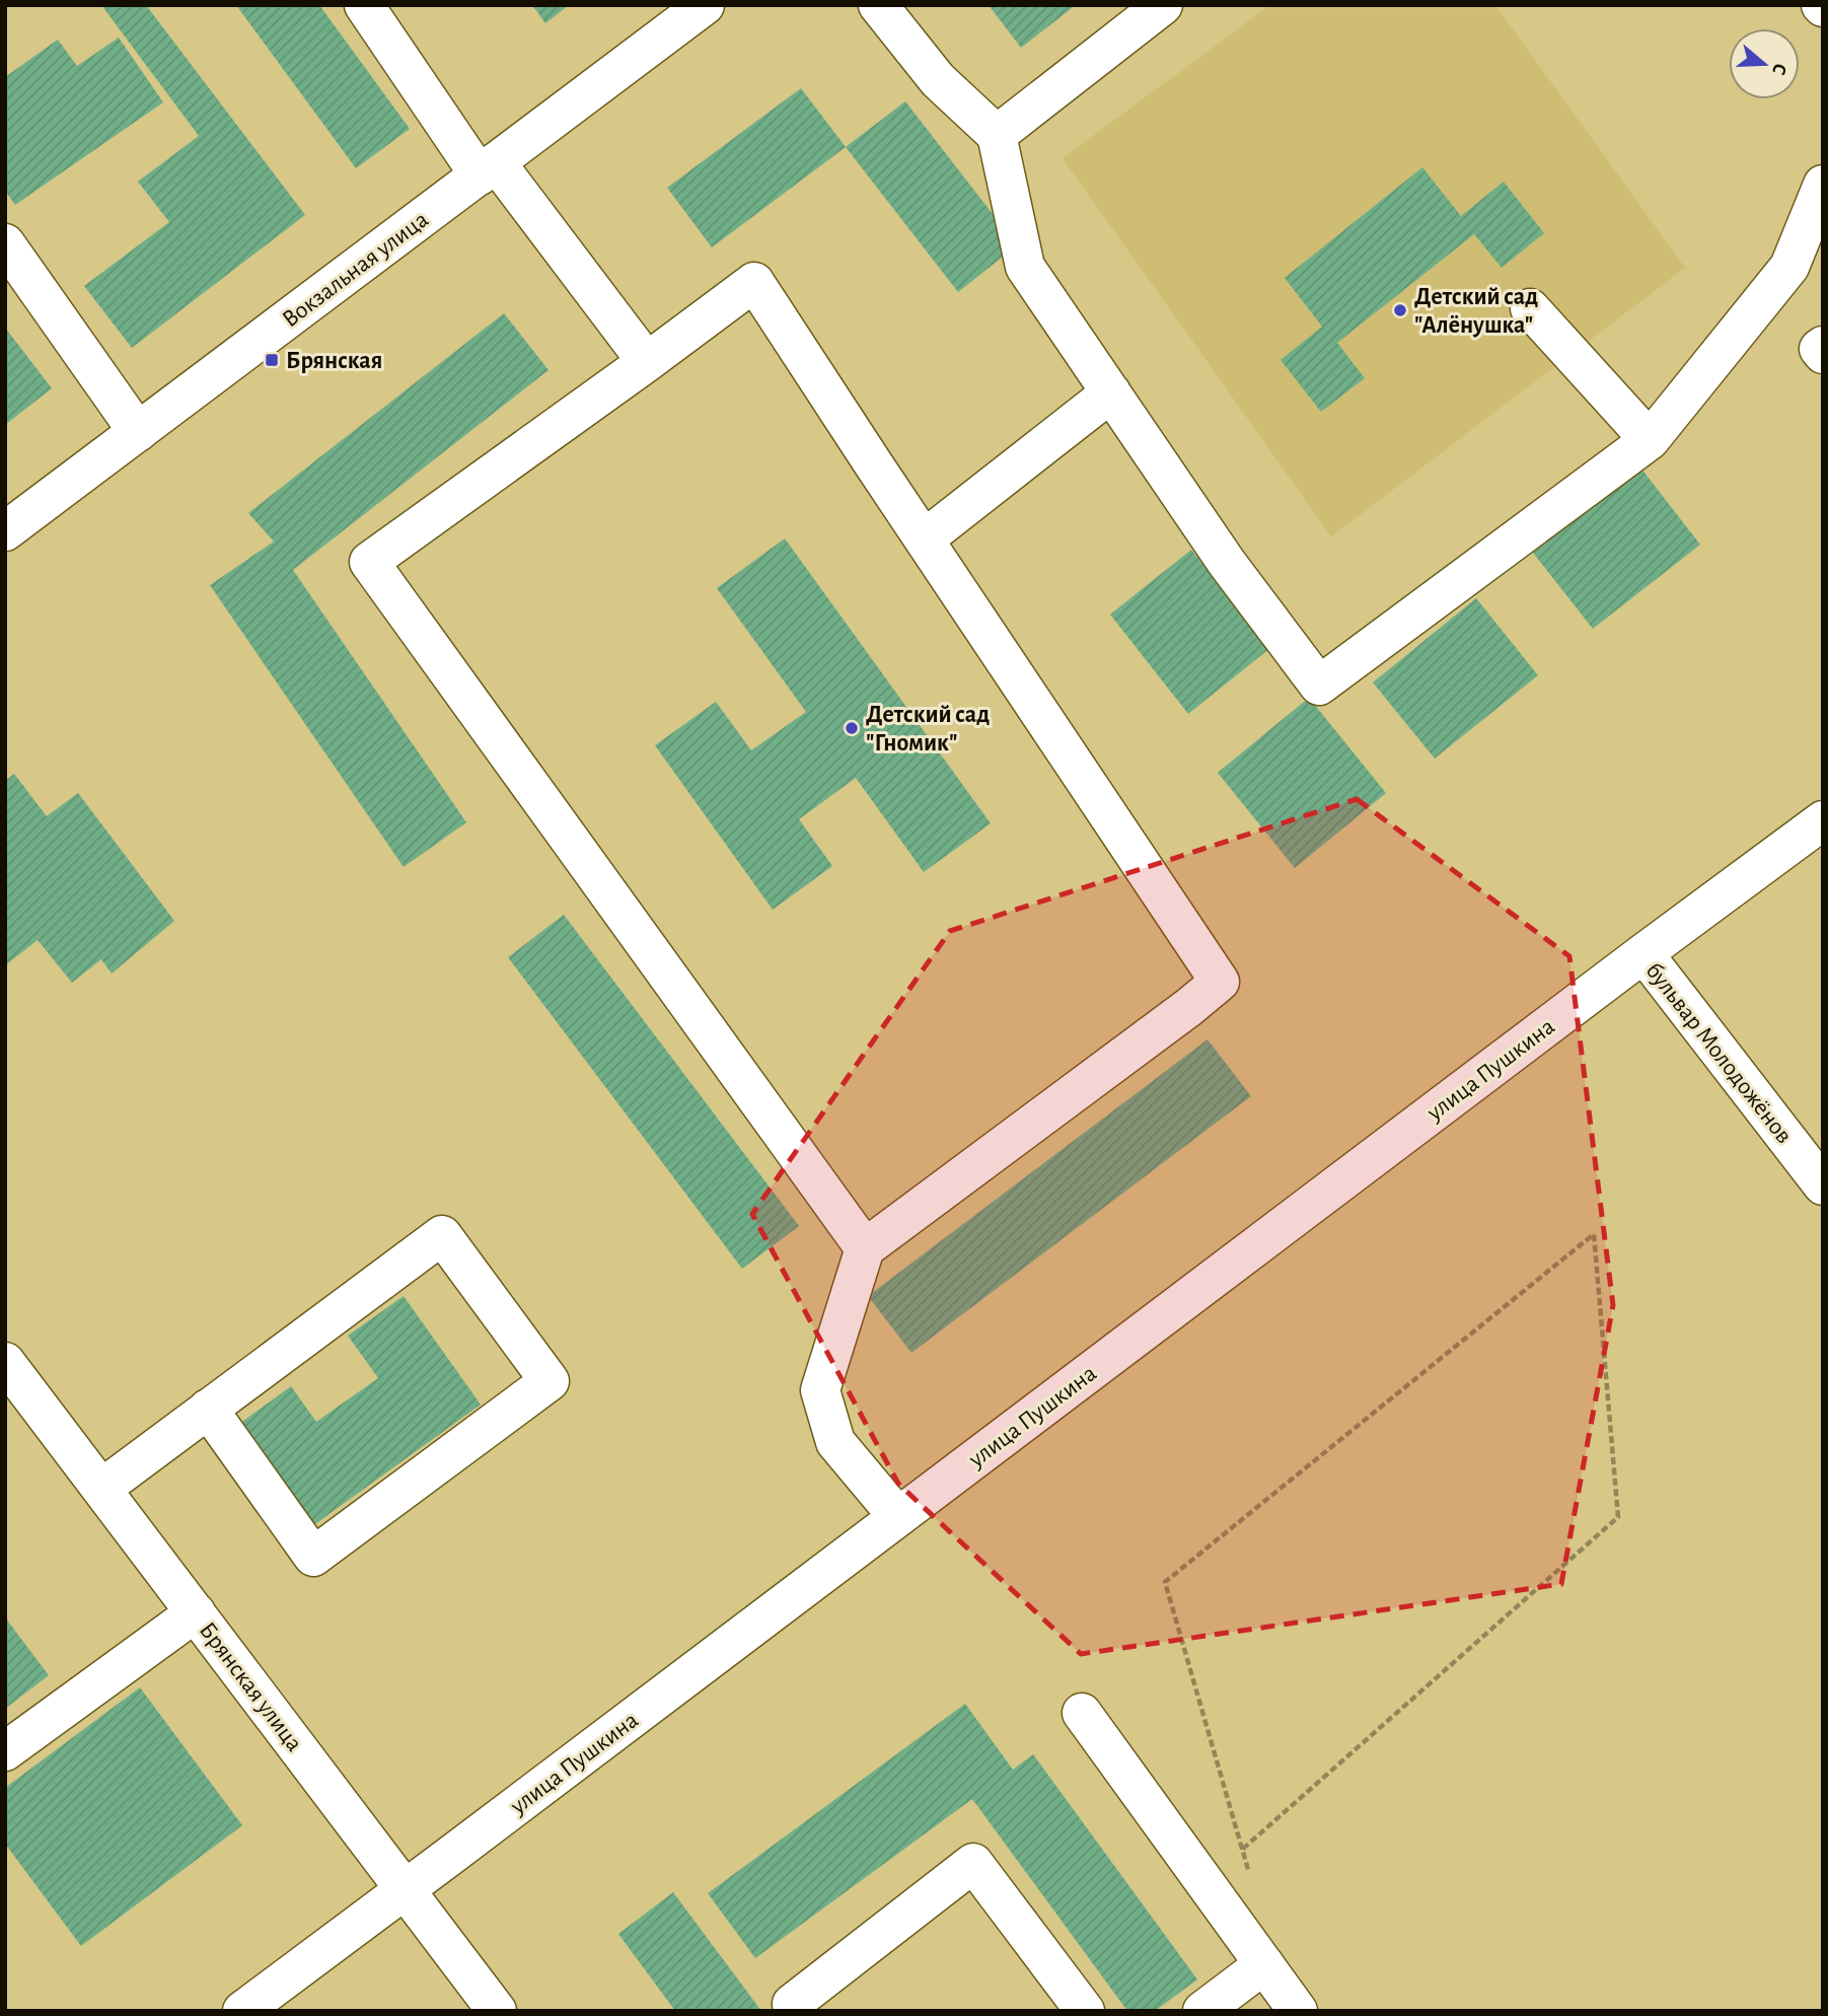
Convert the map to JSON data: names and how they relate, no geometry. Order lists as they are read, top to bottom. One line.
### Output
{"streets":{"street":["Вокзальная улица","бульвар Молодожёнов","улица Пушкина","Брянская улица"]},"crossings":[["бульвар Молодожёнов","улица Пушкина"],["улица Пушкина","Брянская улица"]],"places":{"other":["Детский сад \"Алёнушка\"","Детский сад \"Гномик\""],"transit":["Брянская"]},"north":"right"}
